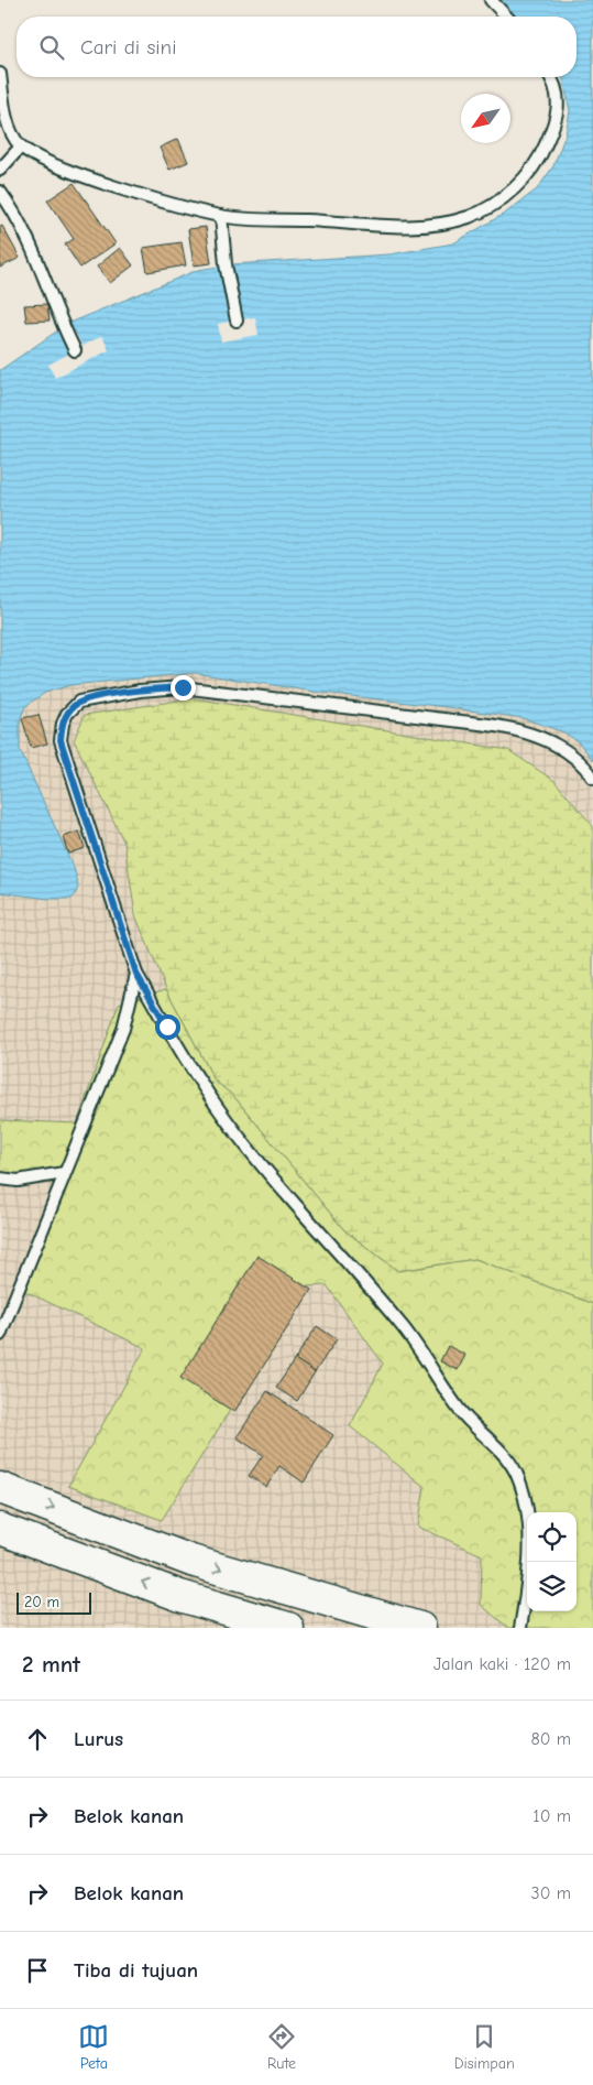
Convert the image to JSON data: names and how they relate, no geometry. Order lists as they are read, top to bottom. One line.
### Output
{"scale_bar":"20 m","north":"bottom left","page":{"search":"Cari di sini","scale":"20 m","heading":["2 mnt","Jalan kaki · 120 m"],"list":[["Lurus","80 m"],["Belok kanan","10 m"],["Belok kanan","30 m"],"Tiba di tujuan"],"nav":["Peta","Rute","Disimpan"]}}
